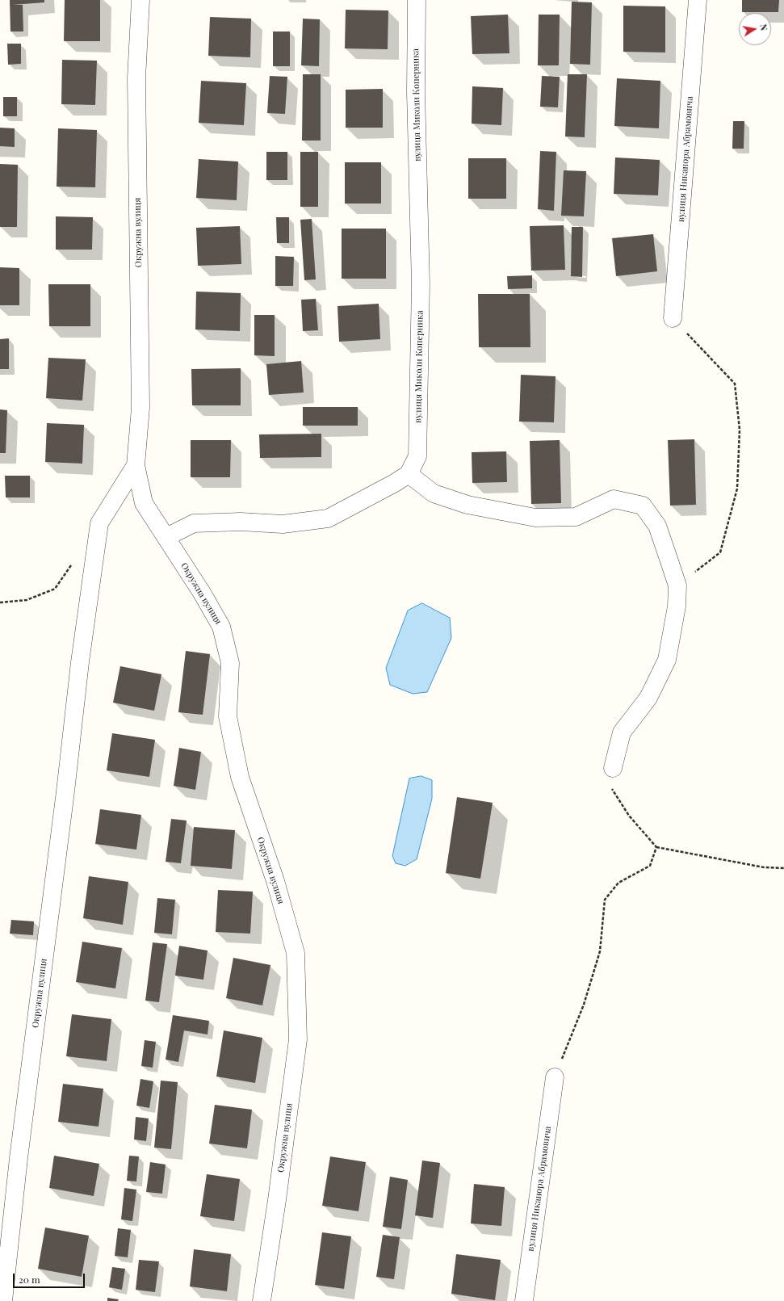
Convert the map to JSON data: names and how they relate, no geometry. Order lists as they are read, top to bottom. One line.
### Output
{"streets":{"street":["вулиця Миколи Коперника","вулиця Никанора Абрамовича","Окружна вулиця"]},"scale_bar":"20 m","north":"right"}
